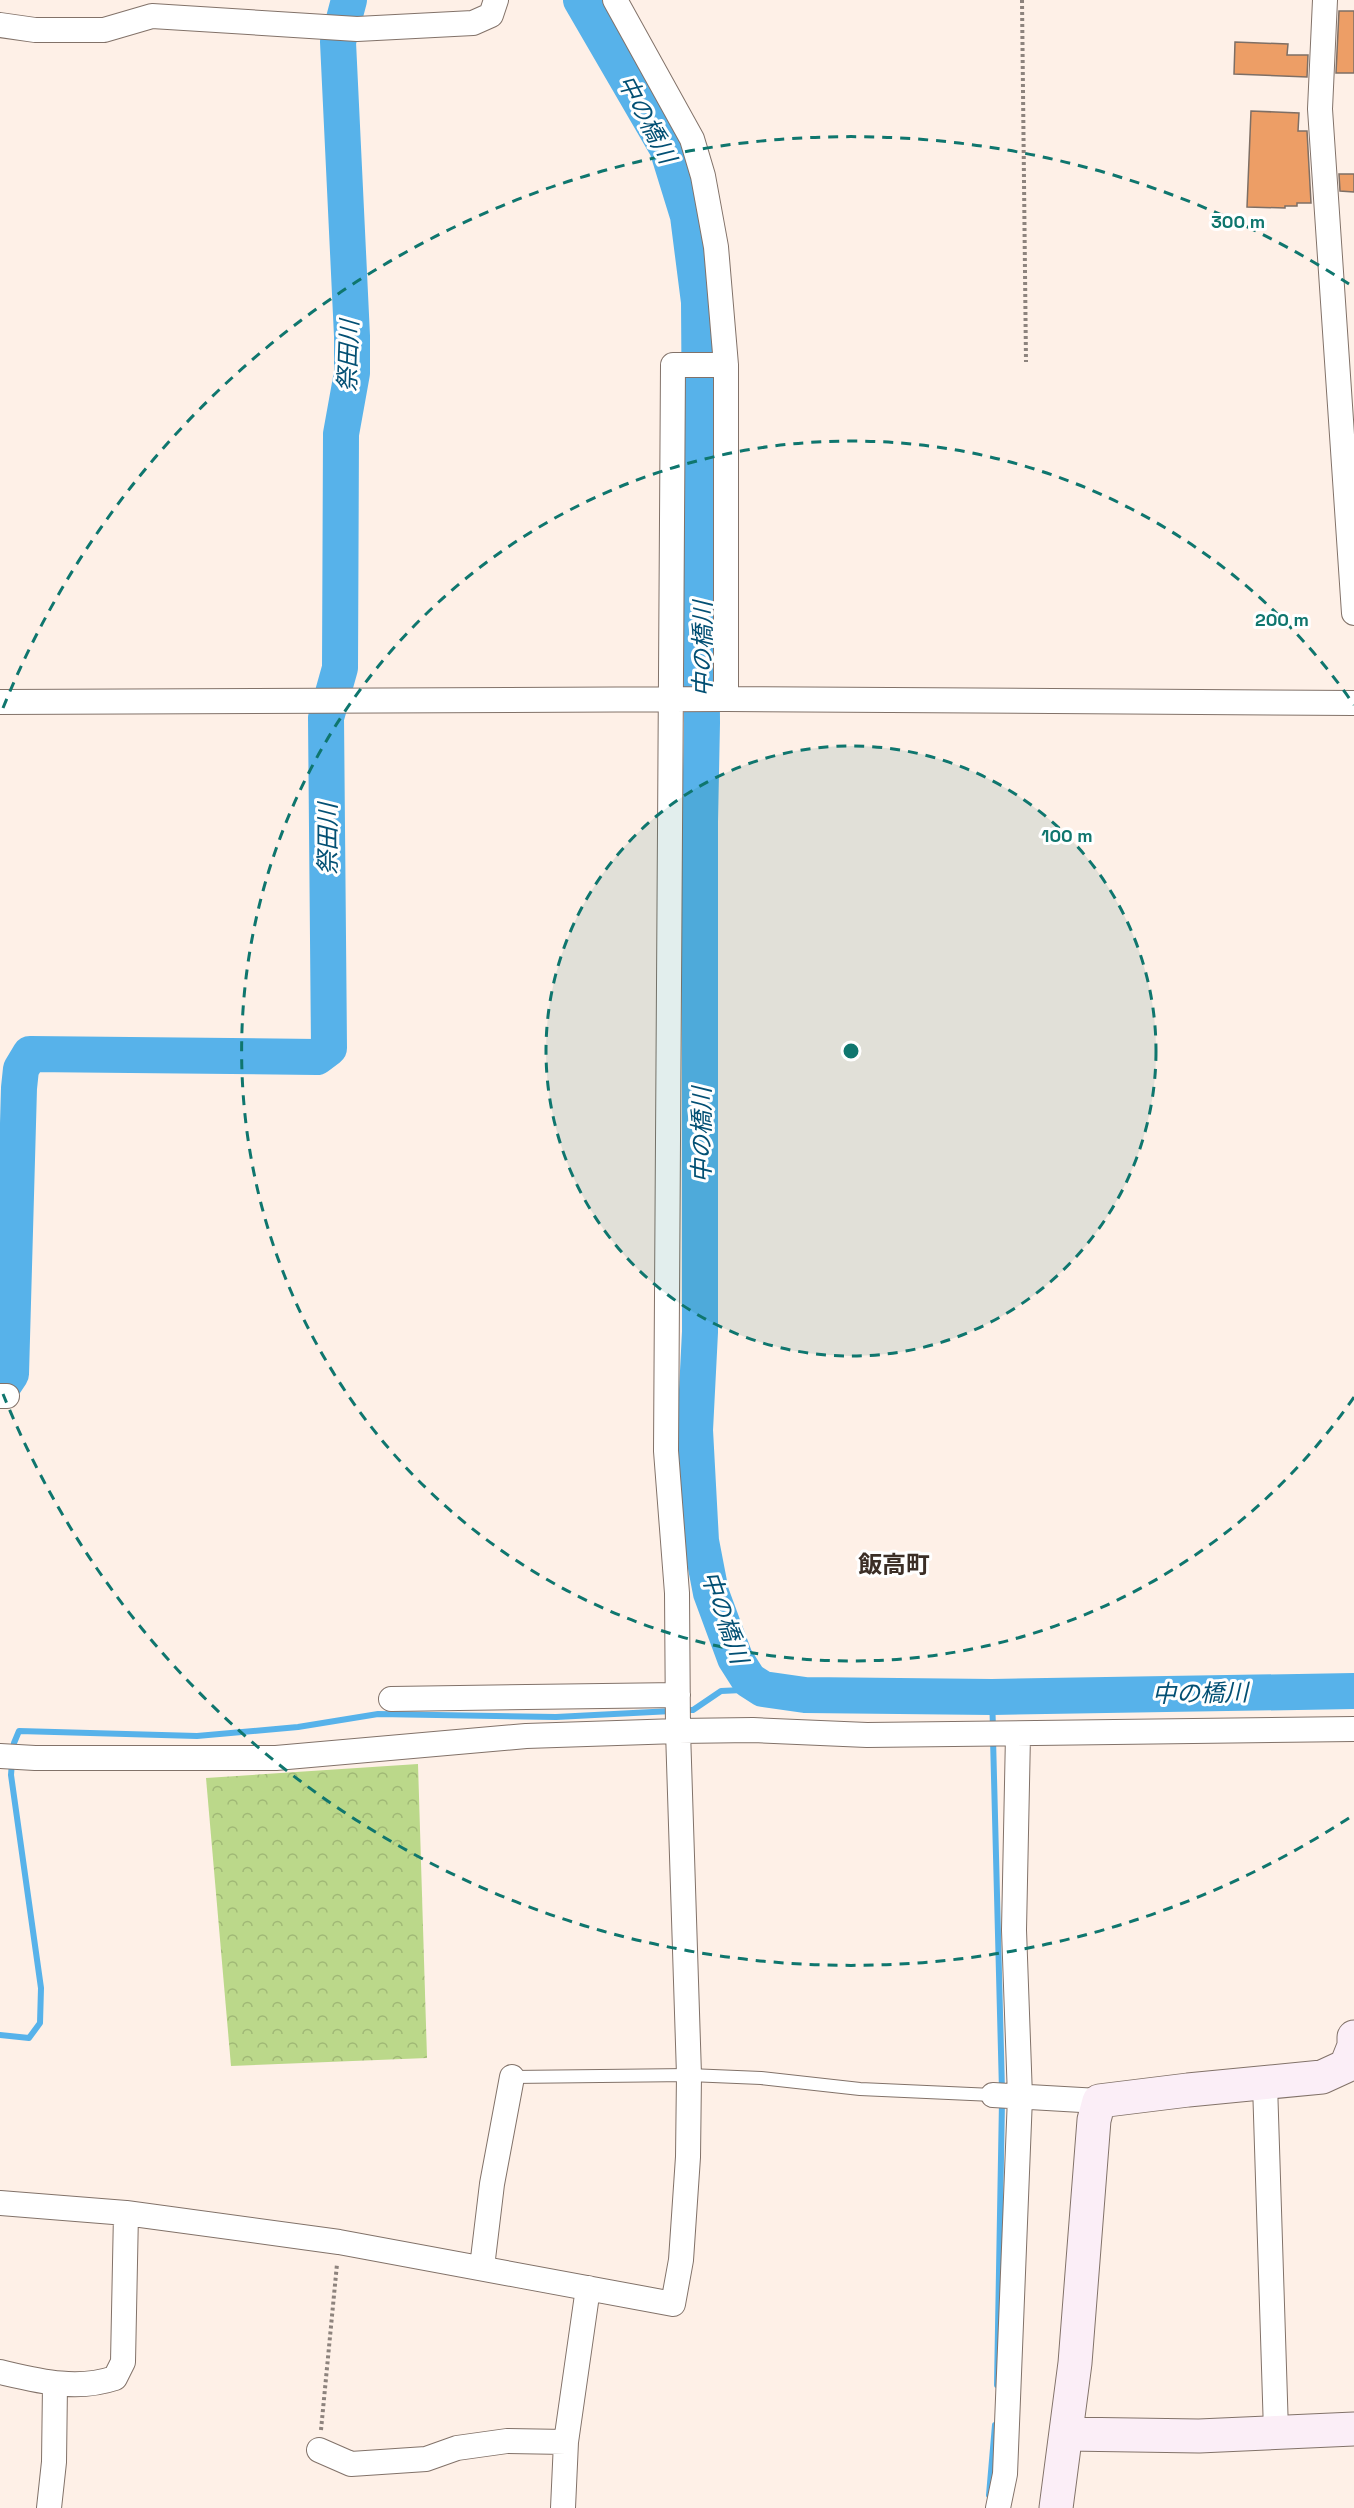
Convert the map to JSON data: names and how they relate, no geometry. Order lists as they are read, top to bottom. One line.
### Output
{"districts":["飯高町"],"water":["中の橋川","祭田川"],"rings":["300 m","200 m","100 m"]}
